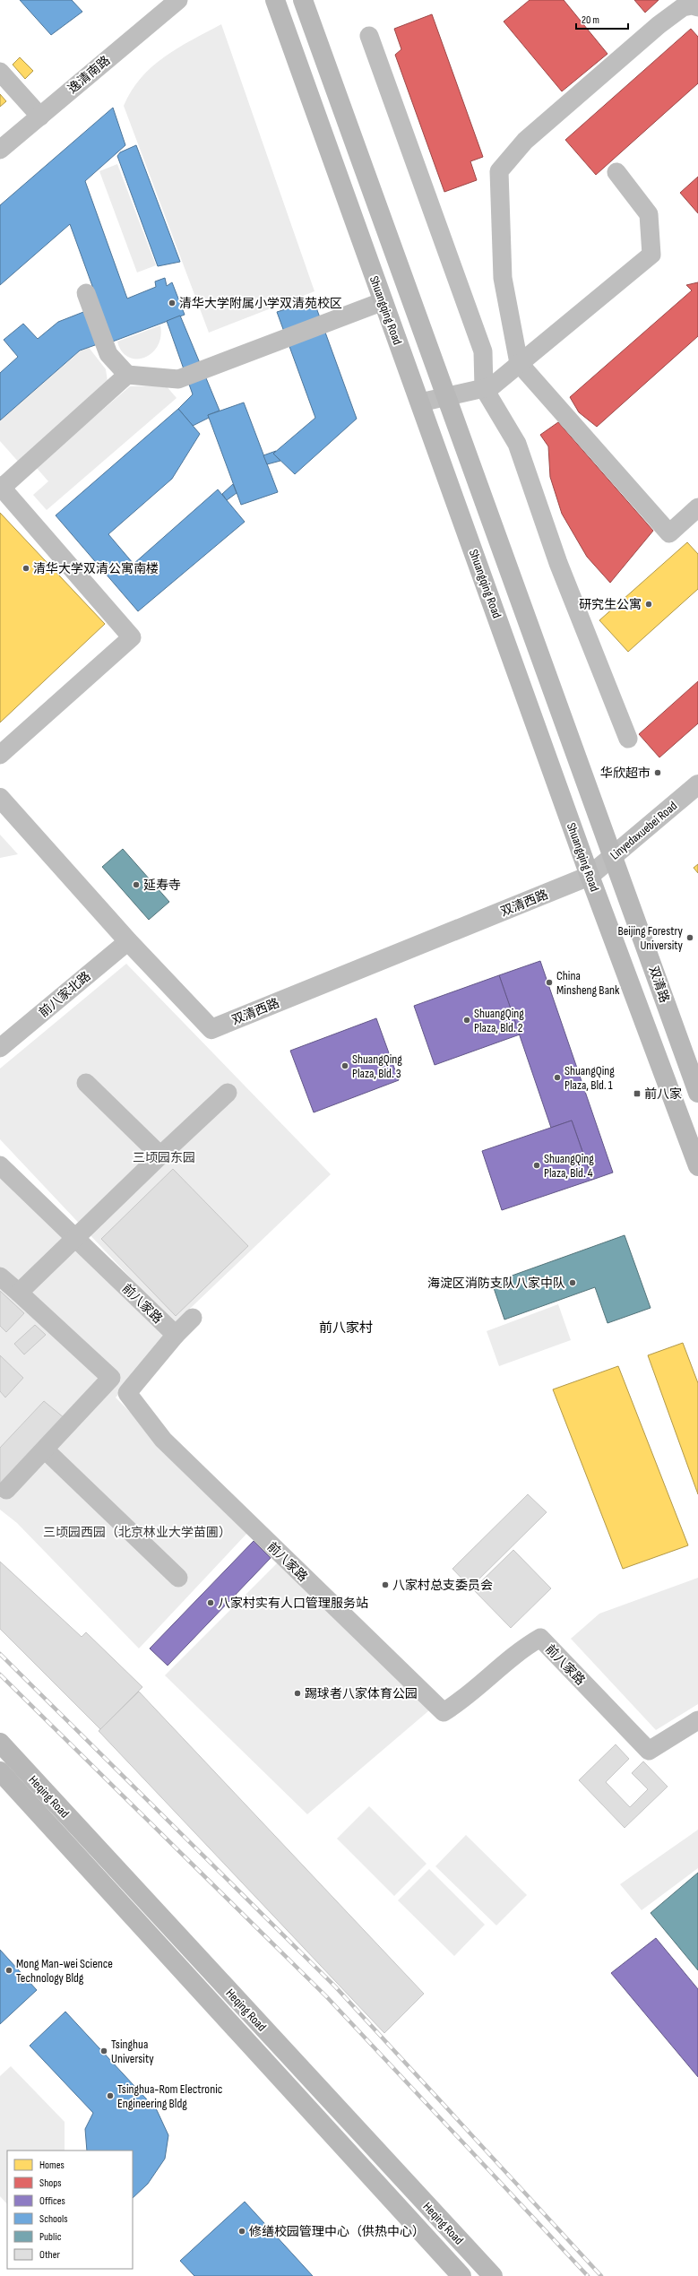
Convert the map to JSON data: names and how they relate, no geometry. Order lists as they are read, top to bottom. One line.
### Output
{"streets":{"main road":["Shuangqing Road","双清路","Heqing Road"],"street":["逸清南路","Linyedaxuebei Road","双清西路","前八家北路","前八家路"]},"crossings":[["Shuangqing Road","Linyedaxuebei Road"],["Shuangqing Road","双清西路"],["Shuangqing Road","双清路"],["Linyedaxuebei Road","双清西路"],["Linyedaxuebei Road","双清路"],["双清西路","前八家北路"]],"districts":["前八家村"],"parks":["三顷园东园","三顷园西园（北京林业大学苗圃）"],"places":{"other":["清华大学附属小学双清苑校区","清华大学双清公寓南楼","研究生公寓","华欣超市","延寿寺","Beijing Forestry University","China Minsheng Bank","ShuangQing Plaza, Bld. 2","ShuangQing Plaza, Bld. 3","ShuangQing Plaza, Bld. 1","ShuangQing Plaza, Bld. 4","海淀区消防支队八家中队","八家村总支委员会","八家村实有人口管理服务站","踢球者八家体育公园","Mong Man-wei Science Technology Bldg","Tsinghua University","Tsinghua-Rom Electronic Engineering Bldg","修缮校园管理中心（供热中心）"],"transit":["前八家"]},"legend":["Homes","Shops","Offices","Schools","Public","Other"],"scale_bar":"20 m"}
